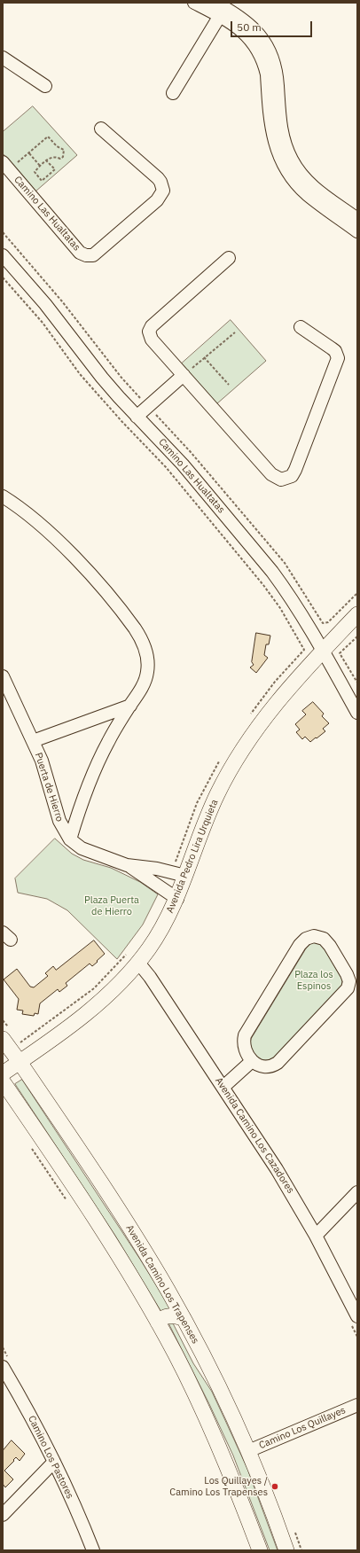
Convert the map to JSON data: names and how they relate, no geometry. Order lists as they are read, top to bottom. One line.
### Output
{"streets":{"main road":["Avenida Pedro Lira Urquieta","Avenida Camino Los Trapenses"],"street":["Camino Las Hualtatas","Puerta de Hierro","Avenida Camino Los Cazadores","Camino Los Quillayes","Camino Los Pastores"]},"crossings":[["Camino Las Hualtatas","Avenida Pedro Lira Urquieta"],["Puerta de Hierro","Avenida Pedro Lira Urquieta"],["Avenida Pedro Lira Urquieta","Avenida Camino Los Cazadores"],["Avenida Pedro Lira Urquieta","Avenida Camino Los Trapenses"],["Avenida Camino Los Trapenses","Camino Los Quillayes"]],"parks":["Plaza Puerta de Hierro","Plaza los Espinos"],"places":["Los Quillayes / Camino Los Trapenses"],"scale_bar":"50 m"}
